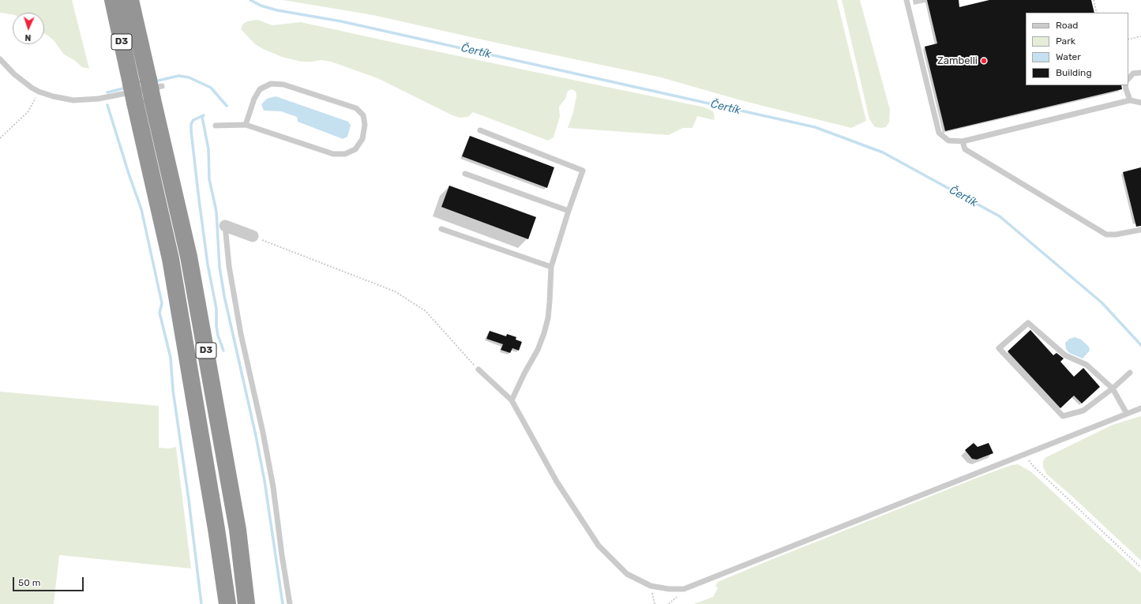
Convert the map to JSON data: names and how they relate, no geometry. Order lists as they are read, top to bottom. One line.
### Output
{"streets":{"highway":["D3"]},"water":["Čertík"],"places":["Zambelli"],"legend":["Road","Park","Water","Building"],"scale_bar":"50 m","north":"bottom"}
